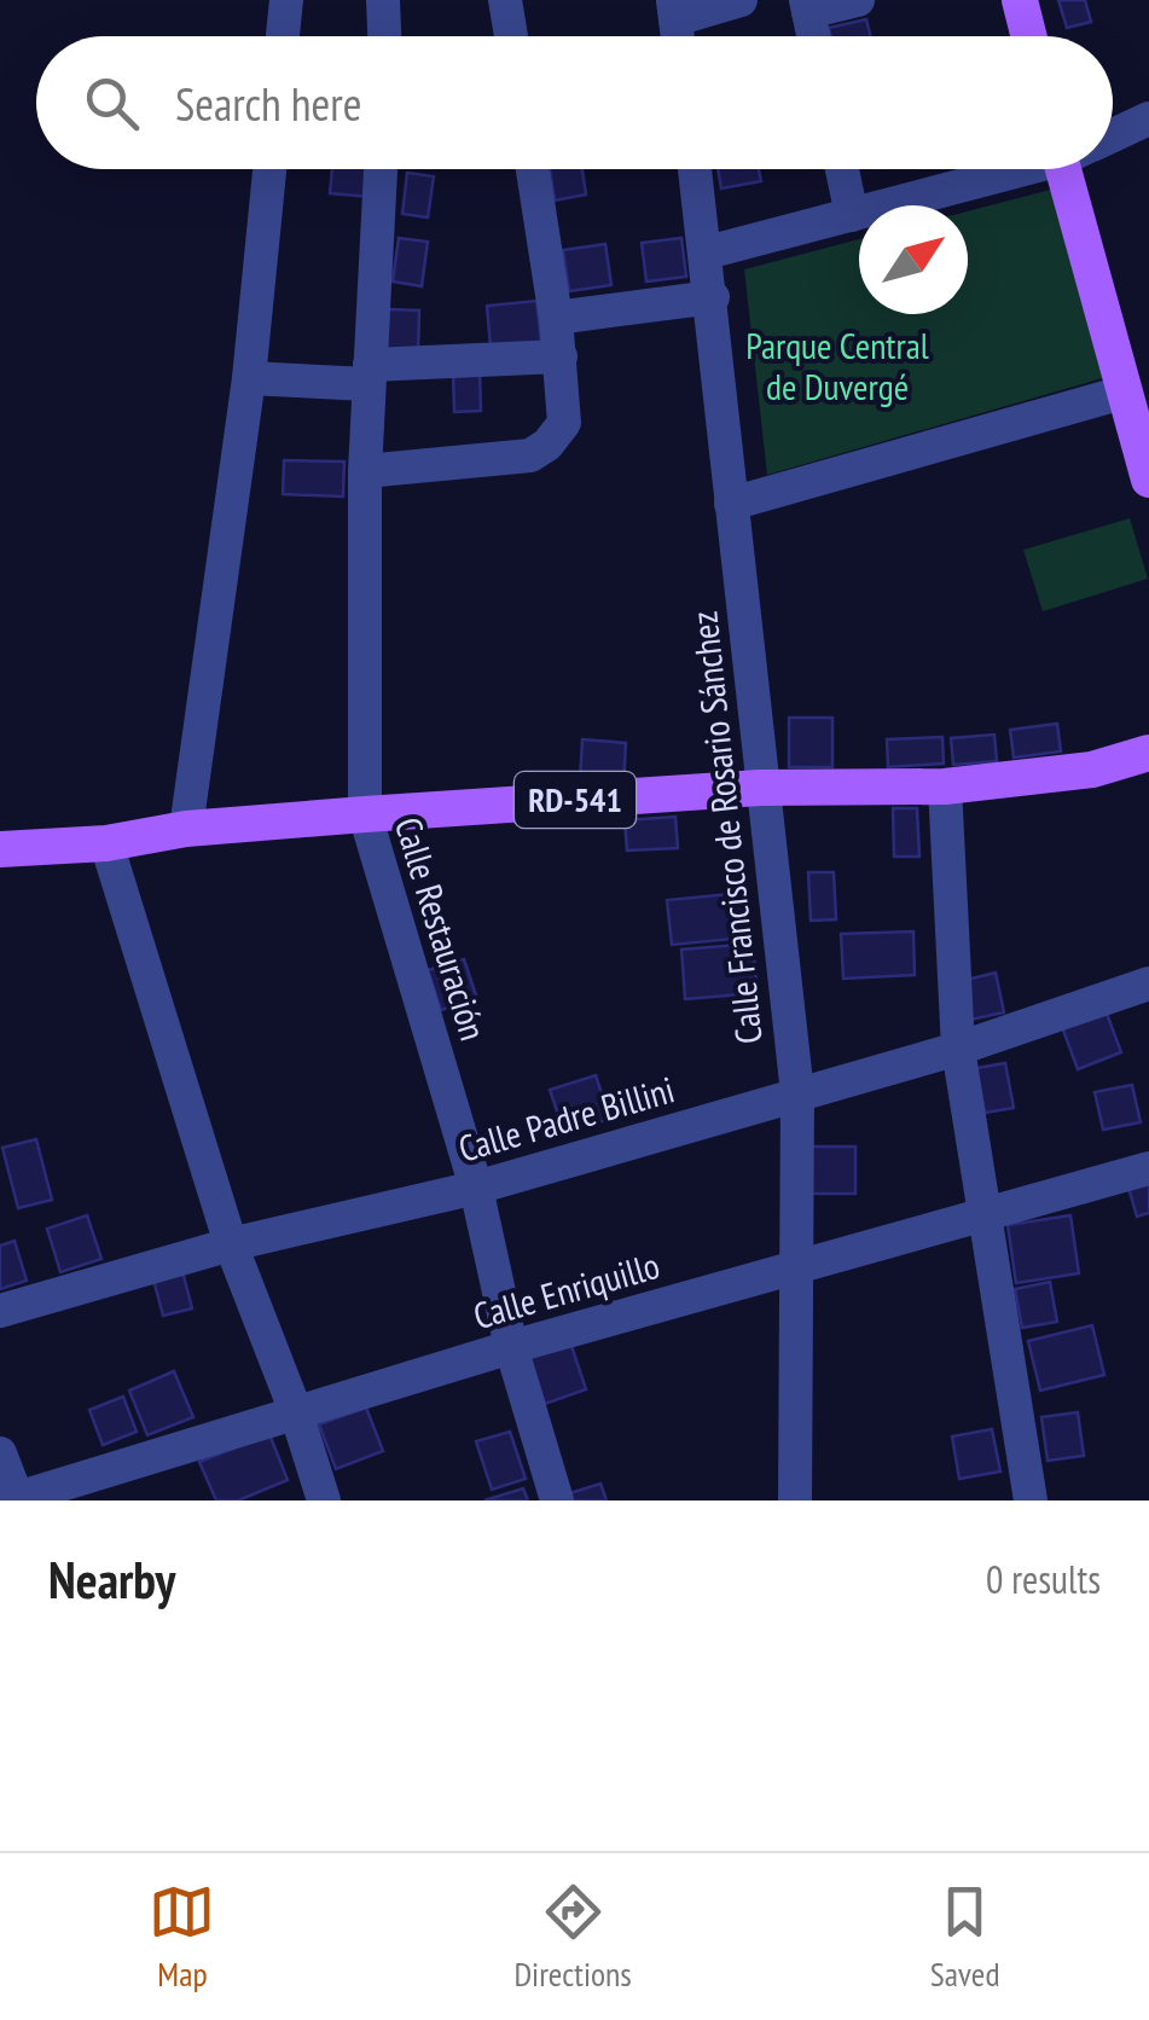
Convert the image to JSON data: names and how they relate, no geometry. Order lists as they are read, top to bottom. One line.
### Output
{"streets":{"main road":["RD-541"],"street":["Calle Francisco de Rosario Sánchez","Calle Restauración","Calle Padre Billini","Calle Enriquillo"]},"crossings":[["RD-541","Calle Francisco de Rosario Sánchez"],["RD-541","Calle Restauración"],["Calle Francisco de Rosario Sánchez","Calle Padre Billini"],["Calle Francisco de Rosario Sánchez","Calle Enriquillo"],["Calle Restauración","Calle Padre Billini"],["Calle Restauración","Calle Enriquillo"]],"parks":["Parque Central de Duvergé"],"north":"top right","page":{"search":"Search here","heading":["Nearby","0 results"],"nav":["Map","Directions","Saved"]}}
